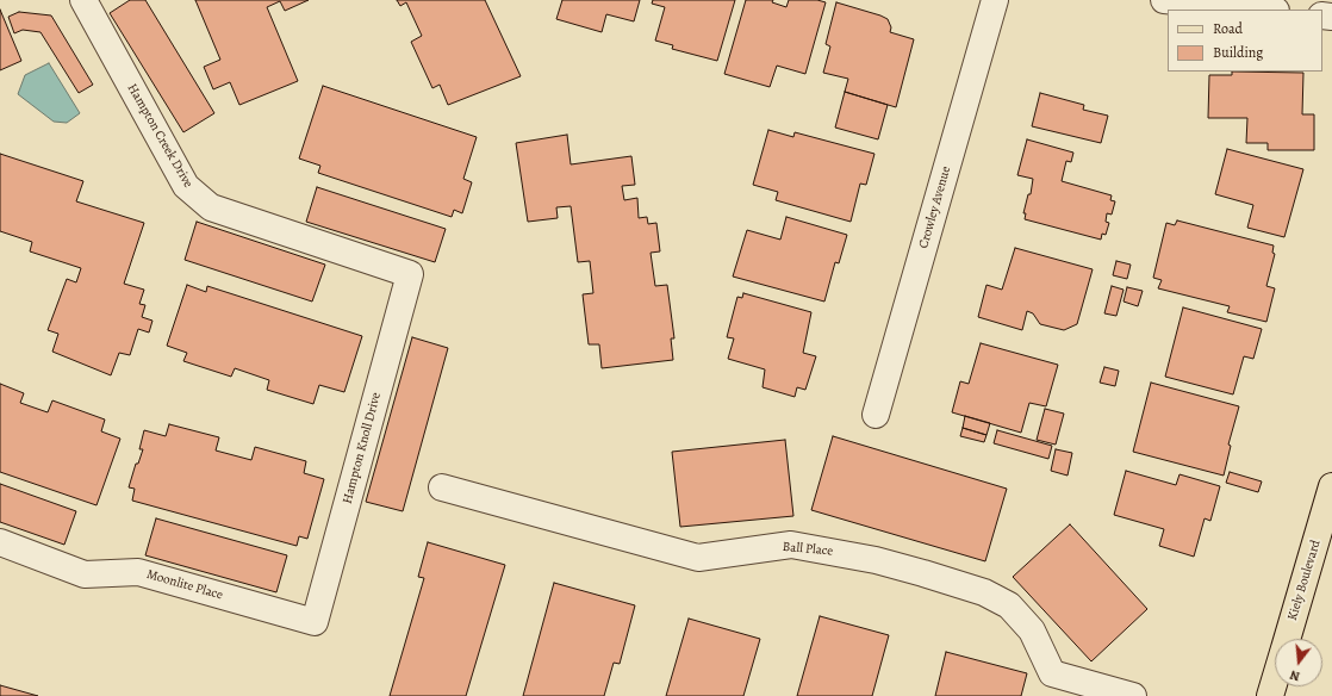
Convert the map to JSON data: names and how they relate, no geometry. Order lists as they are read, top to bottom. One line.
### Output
{"streets":{"main road":["Kiely Boulevard"],"street":["Hampton Creek Drive","Crowley Avenue","Hampton Knoll Drive","Ball Place","Moonlite Place"]},"crossings":[["Hampton Creek Drive","Hampton Knoll Drive"],["Hampton Knoll Drive","Moonlite Place"]],"legend":["Road","Building"],"north":"bottom"}
